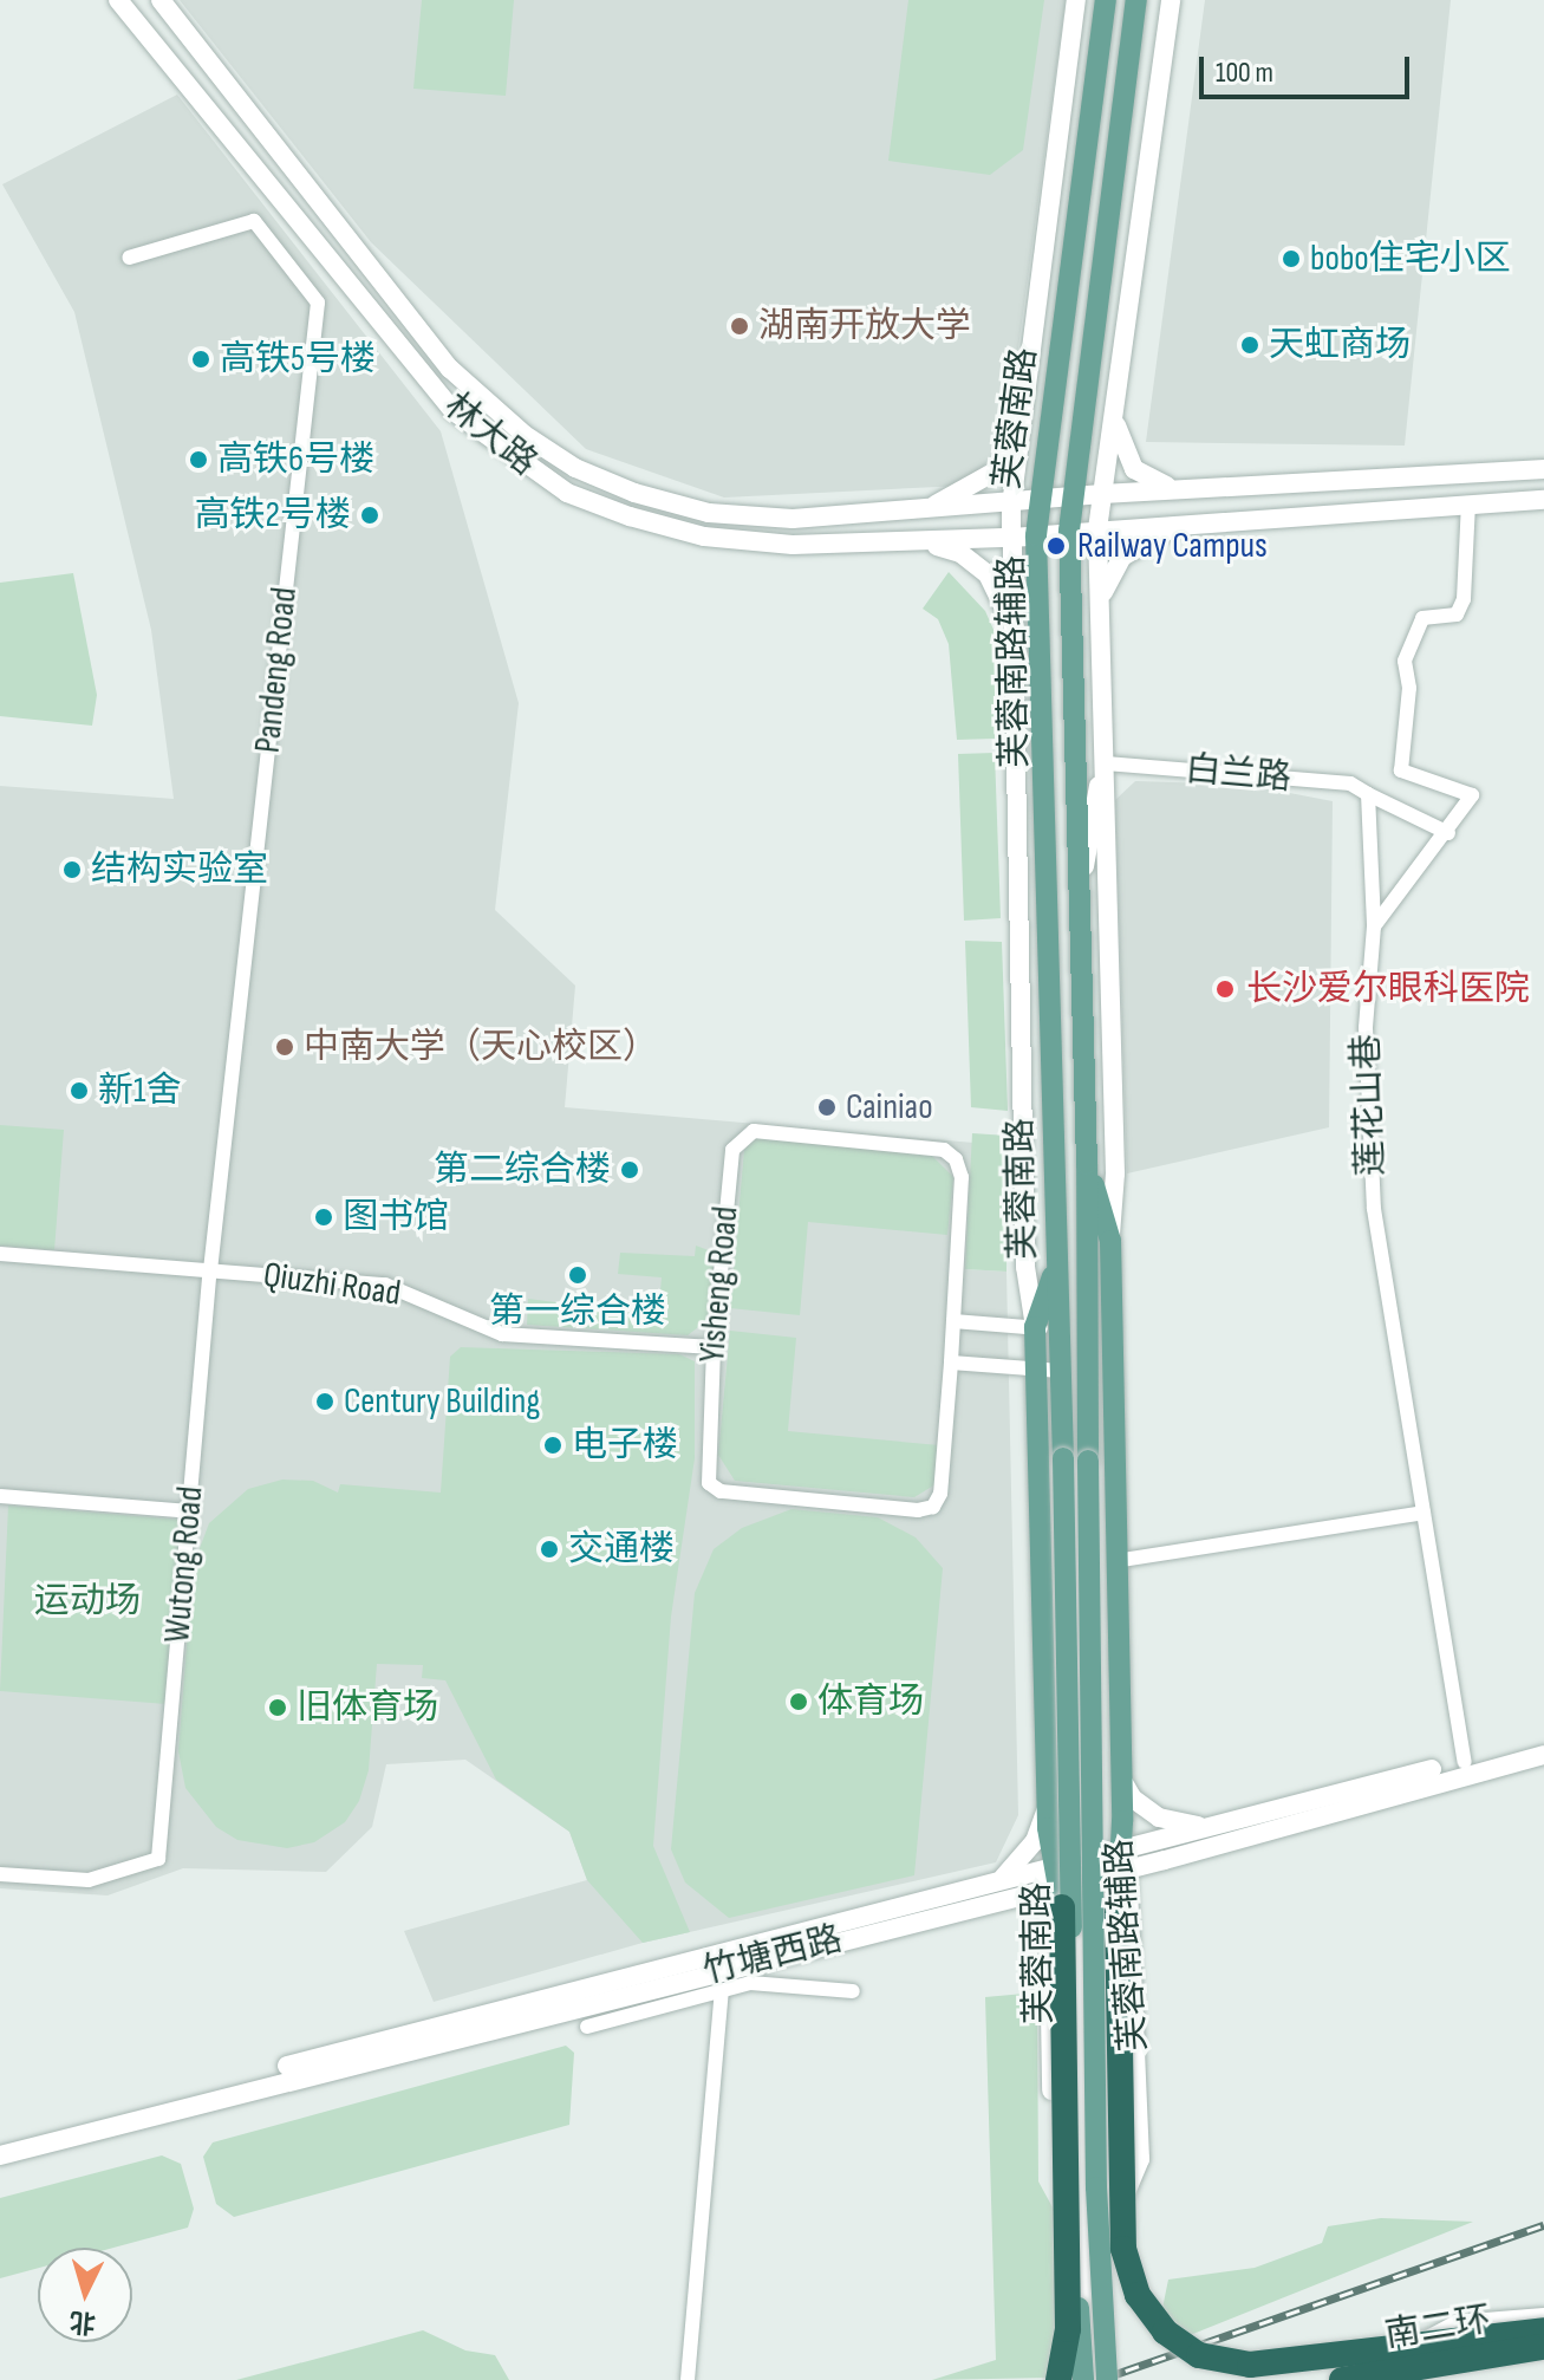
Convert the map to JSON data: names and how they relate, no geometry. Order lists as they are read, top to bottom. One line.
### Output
{"streets":{"highway":["南二环"],"main road":["芙蓉南路","林大路","芙蓉南路辅路","竹塘西路"],"street":["Pandeng Road","白兰路","莲花山巷","Qiuzhi Road","Yisheng Road","Wutong Road"]},"crossings":[["芙蓉南路","林大路"],["林大路","芙蓉南路辅路"],["芙蓉南路辅路","竹塘西路"],["Pandeng Road","Qiuzhi Road"],["Pandeng Road","Wutong Road"],["白兰路","莲花山巷"],["莲花山巷","竹塘西路"],["Qiuzhi Road","Yisheng Road"],["Qiuzhi Road","Wutong Road"]],"parks":["运动场"],"places":["bobo住宅小区","湖南开放大学","天虹商场","高铁5号楼","高铁6号楼","高铁2号楼","Railway Campus","结构实验室","长沙爱尔眼科医院","中南大学（天心校区）","新1舍","Cainiao","第二综合楼","图书馆","第一综合楼","Century Building","电子楼","交通楼","体育场","旧体育场"],"scale_bar":"100 m","north":"bottom"}
